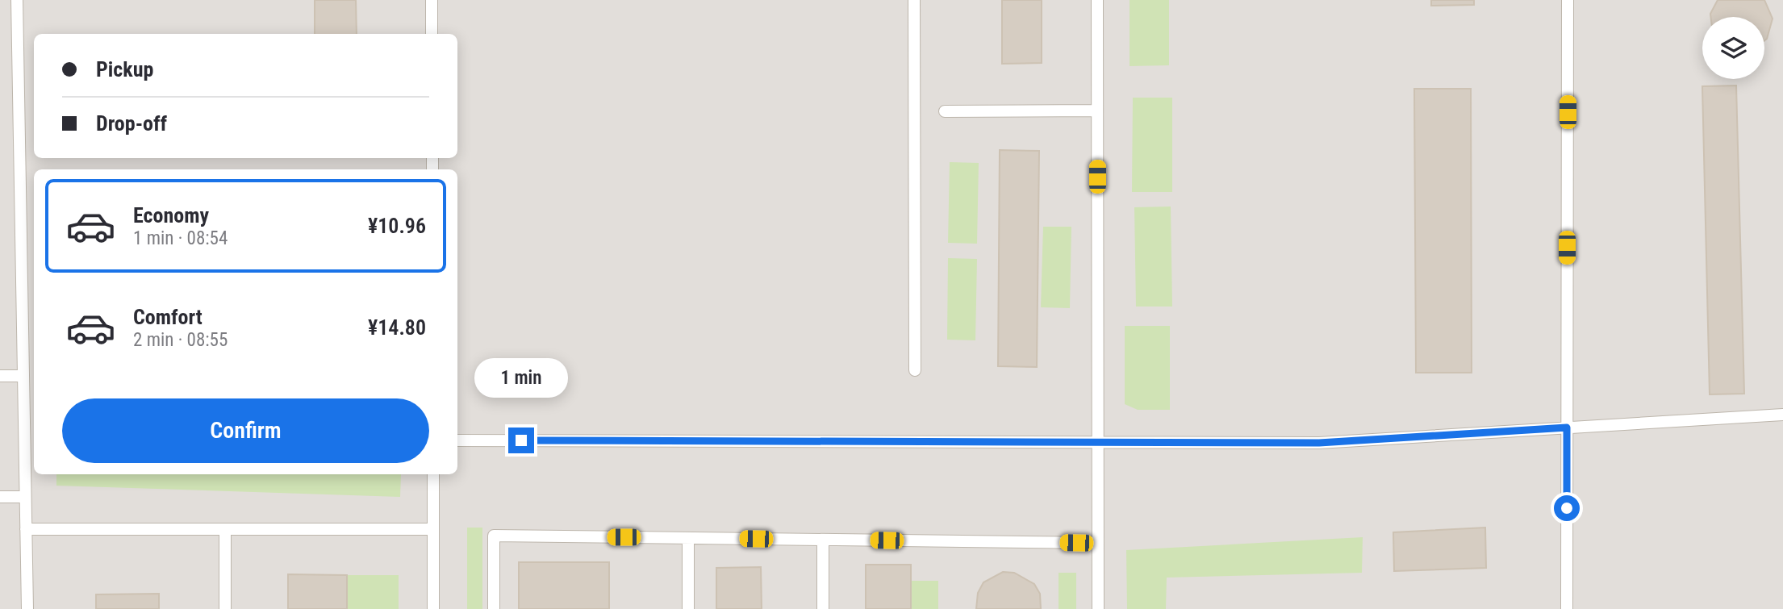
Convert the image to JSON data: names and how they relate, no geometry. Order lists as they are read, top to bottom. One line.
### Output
{"page":{"banner":["Pickup","Drop-off"],"list":[{"name":"Economy","note":"1 min · 08:54","value":"¥10.96"},{"name":"Comfort","note":"2 min · 08:55","value":"¥14.80"}],"bubble":"1 min","buttons":"Confirm"}}
